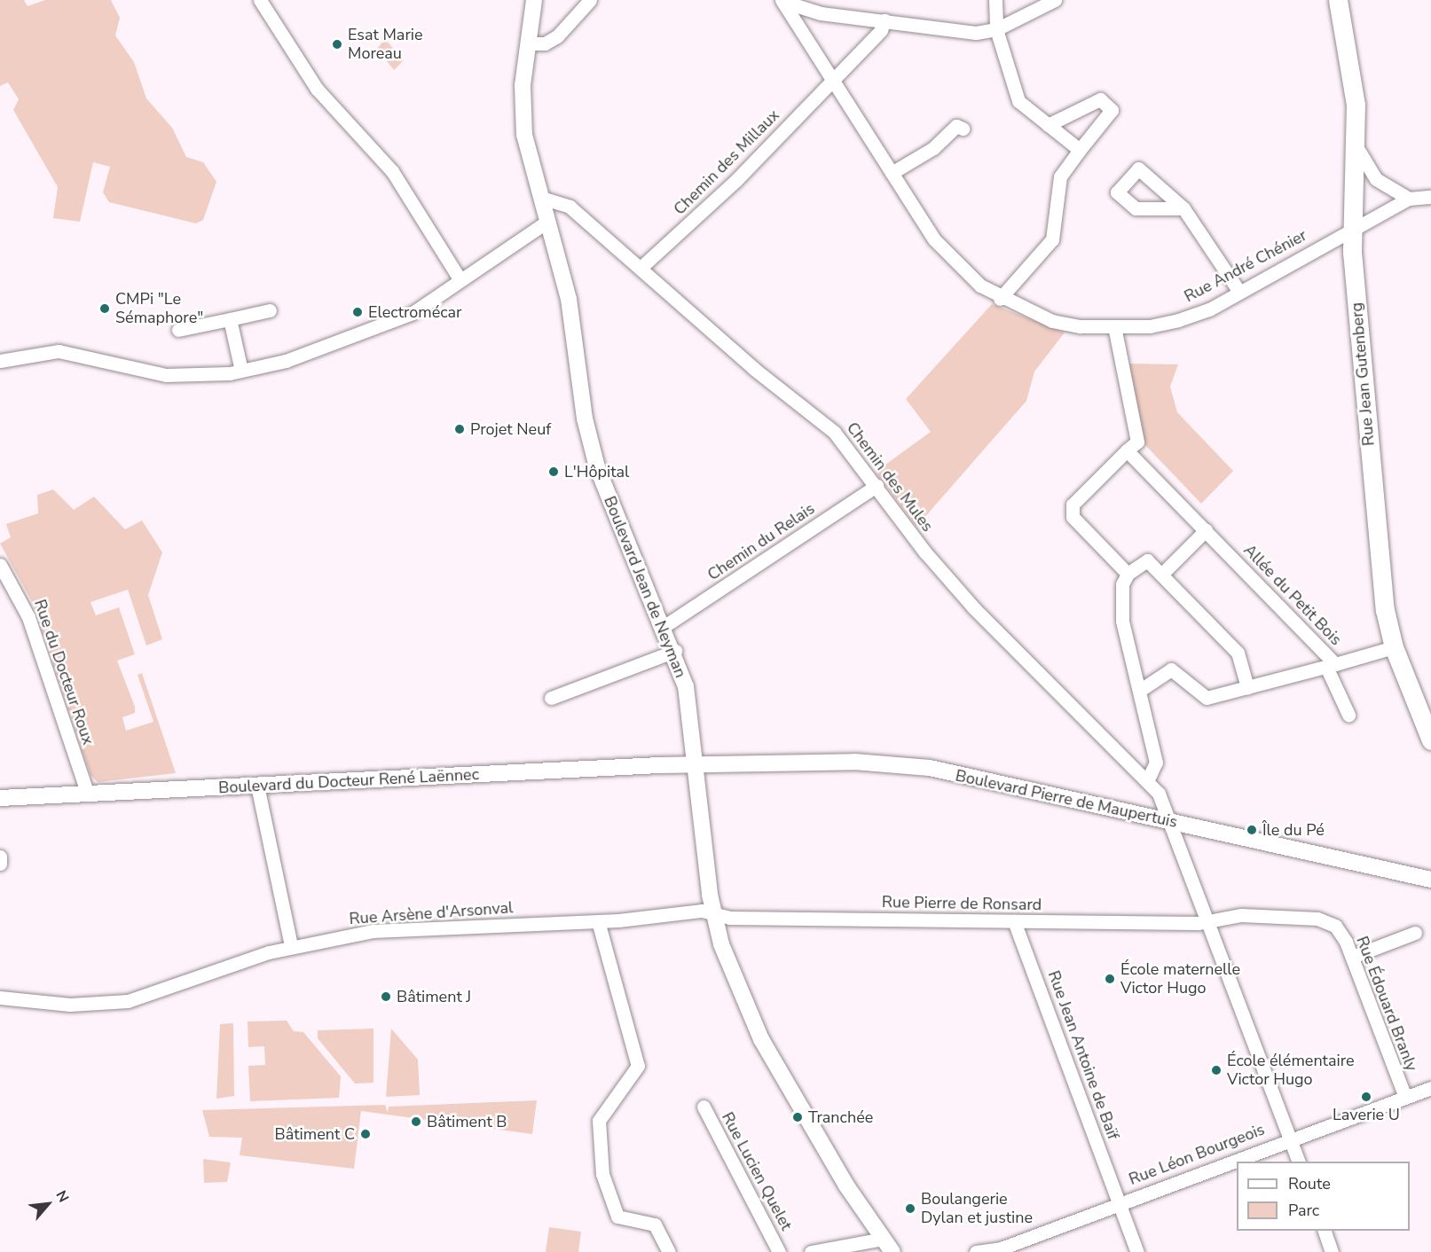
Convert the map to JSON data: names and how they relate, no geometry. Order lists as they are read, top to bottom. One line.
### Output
{"streets":{"main road":["Rue Jean Gutenberg"],"street":["Chemin des Millaux","Rue André Chénier","Chemin des Mules","Chemin du Relais","Boulevard Jean de Neyman","Allée du Petit Bois","Rue du Docteur Roux","Boulevard du Docteur René Laënnec","Boulevard Pierre de Maupertuis","Rue Pierre de Ronsard","Rue Arsène d'Arsonval","Rue Édouard Branly","Rue Jean Antoine de Baïf","Rue Léon Bourgeois","Rue Lucien Quelet"]},"crossings":[["Chemin des Millaux","Rue André Chénier"],["Chemin des Millaux","Chemin des Mules"],["Rue André Chénier","Rue Jean Gutenberg"],["Rue Jean Gutenberg","Allée du Petit Bois"],["Chemin des Mules","Chemin du Relais"],["Chemin des Mules","Boulevard Jean de Neyman"],["Chemin des Mules","Boulevard Pierre de Maupertuis"],["Chemin des Mules","Rue Pierre de Ronsard"],["Chemin des Mules","Rue Édouard Branly"],["Chemin des Mules","Rue Léon Bourgeois"],["Chemin du Relais","Boulevard Jean de Neyman"],["Boulevard Jean de Neyman","Boulevard du Docteur René Laënnec"],["Boulevard Jean de Neyman","Boulevard Pierre de Maupertuis"],["Boulevard Jean de Neyman","Rue Pierre de Ronsard"],["Boulevard Jean de Neyman","Rue Arsène d'Arsonval"],["Rue du Docteur Roux","Boulevard du Docteur René Laënnec"],["Boulevard du Docteur René Laënnec","Boulevard Pierre de Maupertuis"],["Rue Pierre de Ronsard","Rue Arsène d'Arsonval"],["Rue Pierre de Ronsard","Rue Édouard Branly"],["Rue Pierre de Ronsard","Rue Jean Antoine de Baïf"],["Rue Édouard Branly","Rue Léon Bourgeois"],["Rue Jean Antoine de Baïf","Rue Léon Bourgeois"]],"places":["Esat Marie Moreau","CMPi \"Le Sémaphore\"","Electromécar","Projet Neuf","L'Hôpital","Île du Pé","École maternelle Victor Hugo","Bâtiment J","École élémentaire Victor Hugo","Laverie U","Tranchée","Bâtiment B","Bâtiment C","Boulangerie Dylan et justine"],"legend":["Route","Parc"],"north":"top right"}
